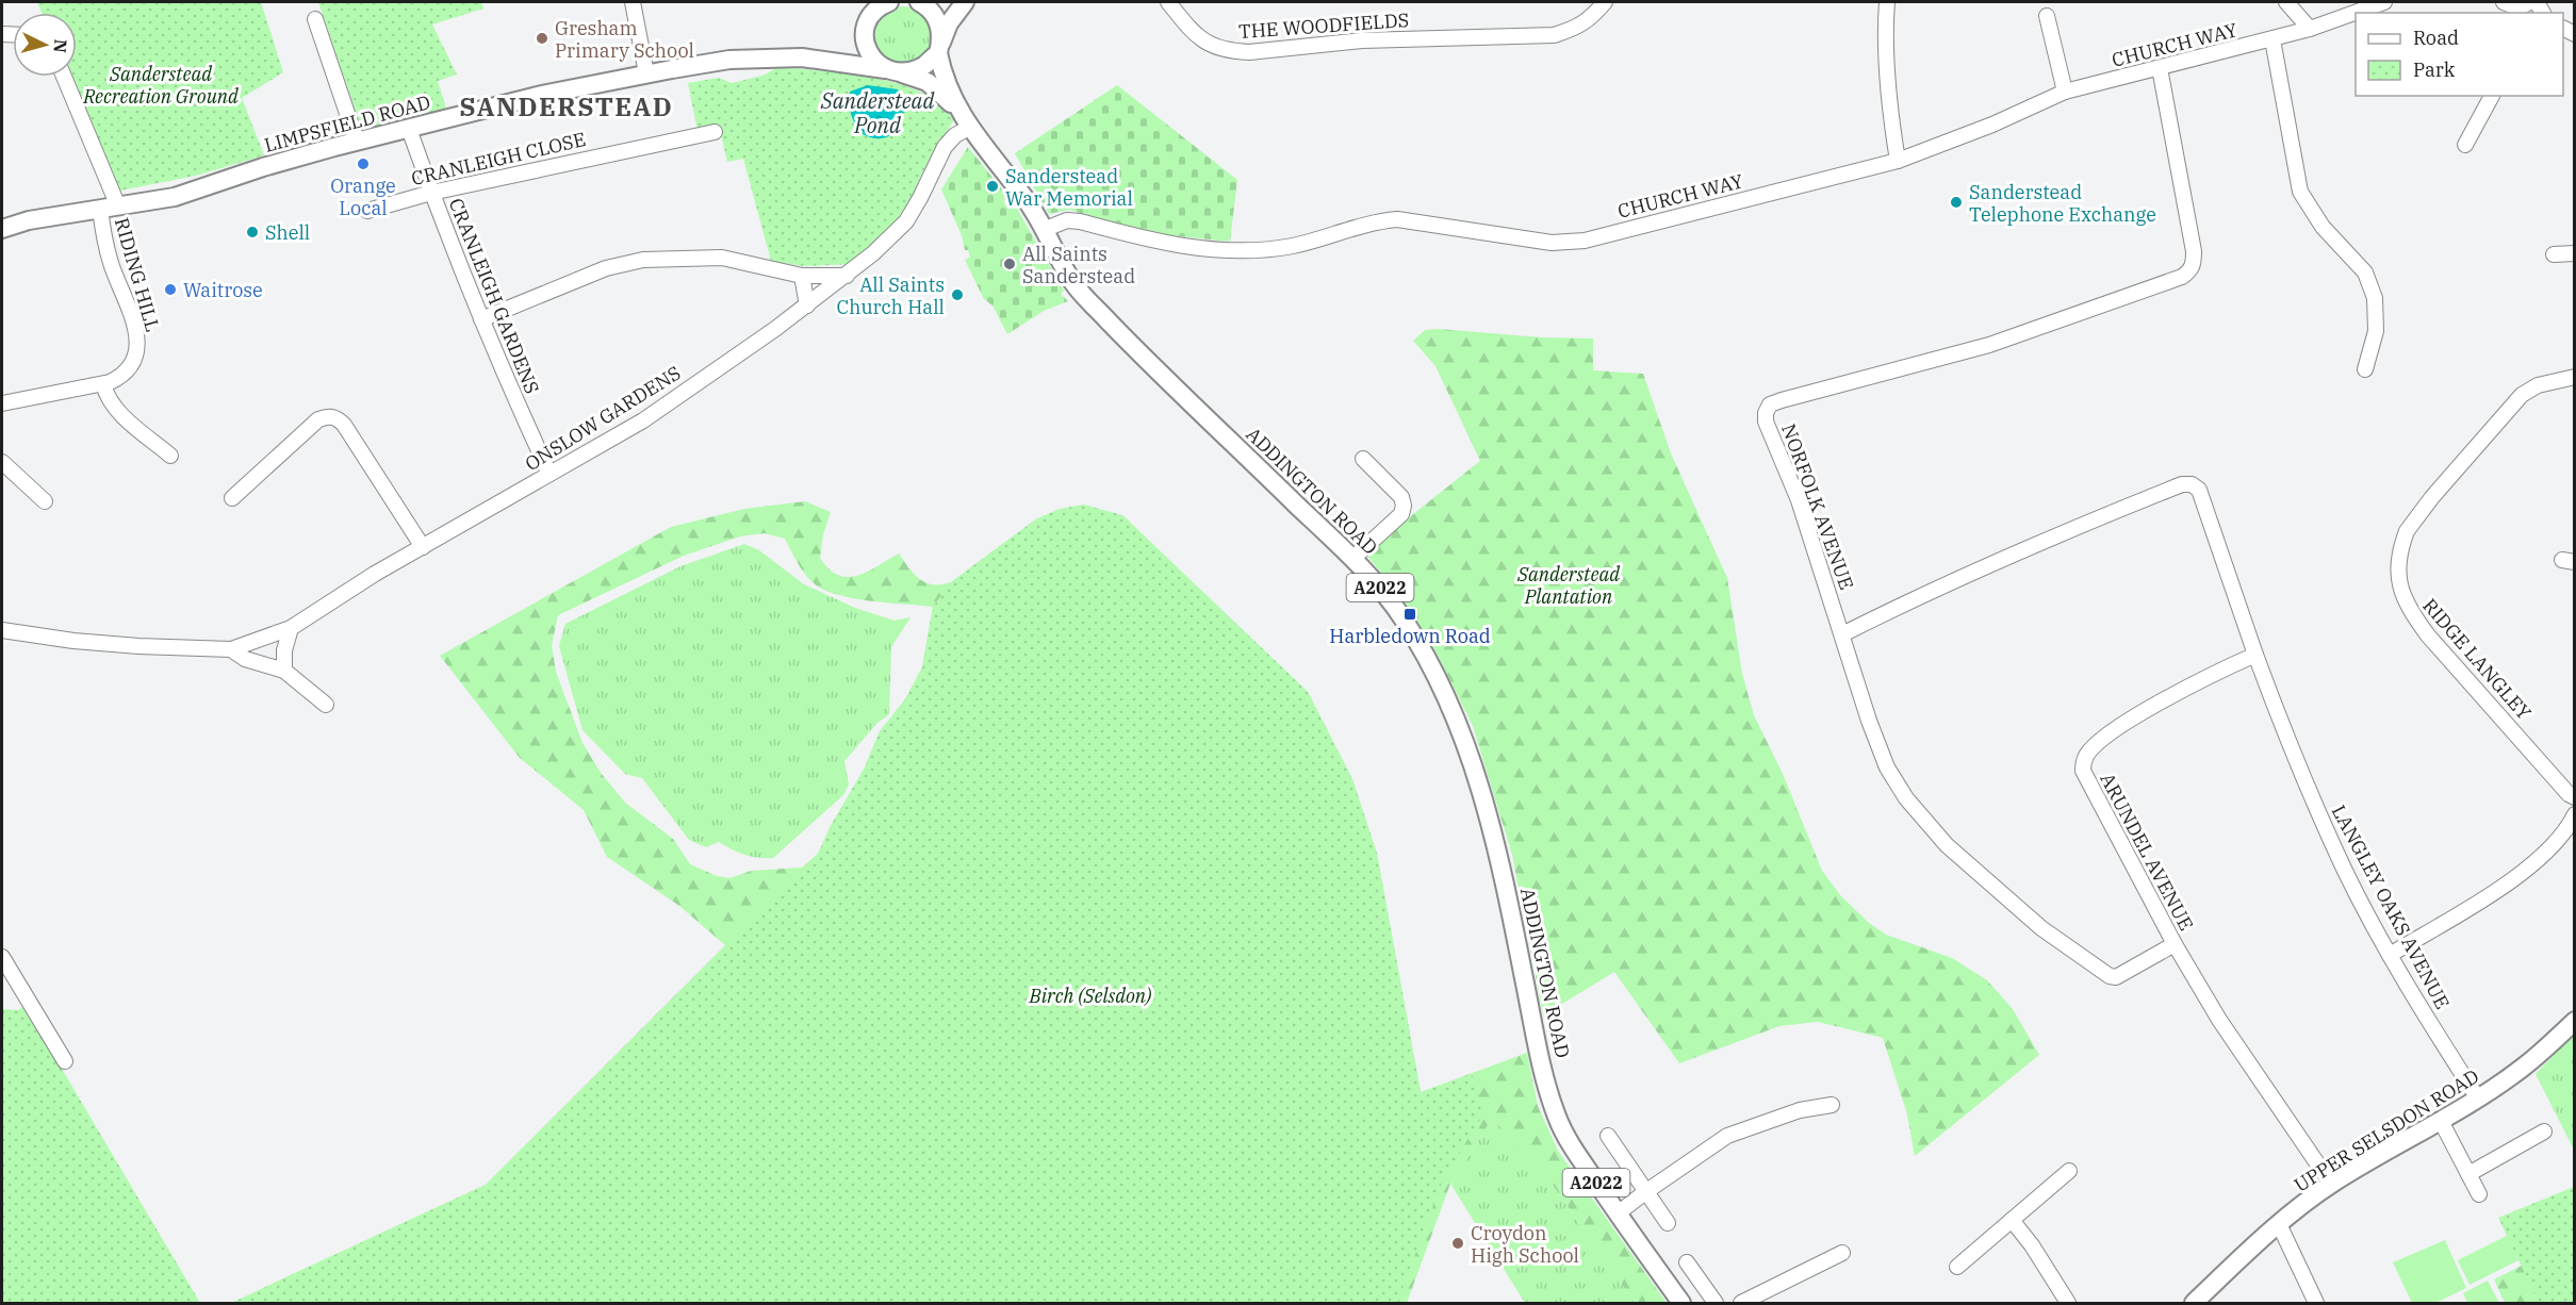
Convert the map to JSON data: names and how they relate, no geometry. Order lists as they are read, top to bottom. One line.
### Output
{"streets":{"main road":["LIMPSFIELD ROAD","ADDINGTON ROAD","A2022","UPPER SELSDON ROAD"],"street":["THE WOODFIELDS","CHURCH WAY","CRANLEIGH CLOSE","RIDING HILL","CRANLEIGH GARDENS","ONSLOW GARDENS","NORFOLK AVENUE","RIDGE LANGLEY","ARUNDEL AVENUE","LANGLEY OAKS AVENUE"]},"crossings":[["CHURCH WAY","ADDINGTON ROAD"],["CHURCH WAY","NORFOLK AVENUE"],["LIMPSFIELD ROAD","RIDING HILL"],["LIMPSFIELD ROAD","CRANLEIGH GARDENS"],["LIMPSFIELD ROAD","A2022"],["CRANLEIGH CLOSE","CRANLEIGH GARDENS"],["CRANLEIGH GARDENS","ONSLOW GARDENS"],["ONSLOW GARDENS","ADDINGTON ROAD"],["ONSLOW GARDENS","A2022"],["ADDINGTON ROAD","A2022"],["NORFOLK AVENUE","ARUNDEL AVENUE"],["ARUNDEL AVENUE","LANGLEY OAKS AVENUE"],["ARUNDEL AVENUE","UPPER SELSDON ROAD"],["LANGLEY OAKS AVENUE","UPPER SELSDON ROAD"]],"districts":["SANDERSTEAD"],"water":["Sanderstead Pond"],"parks":["Sanderstead Recreation Ground","Sanderstead Plantation","Birch (Selsdon)"],"places":{"other":["Gresham Primary School","Orange Local","Sanderstead War Memorial","Sanderstead Telephone Exchange","Shell","All Saints Sanderstead","Waitrose","All Saints Church Hall","Croydon High School"],"transit":["Harbledown Road"]},"legend":["Road","Park"],"north":"right"}
